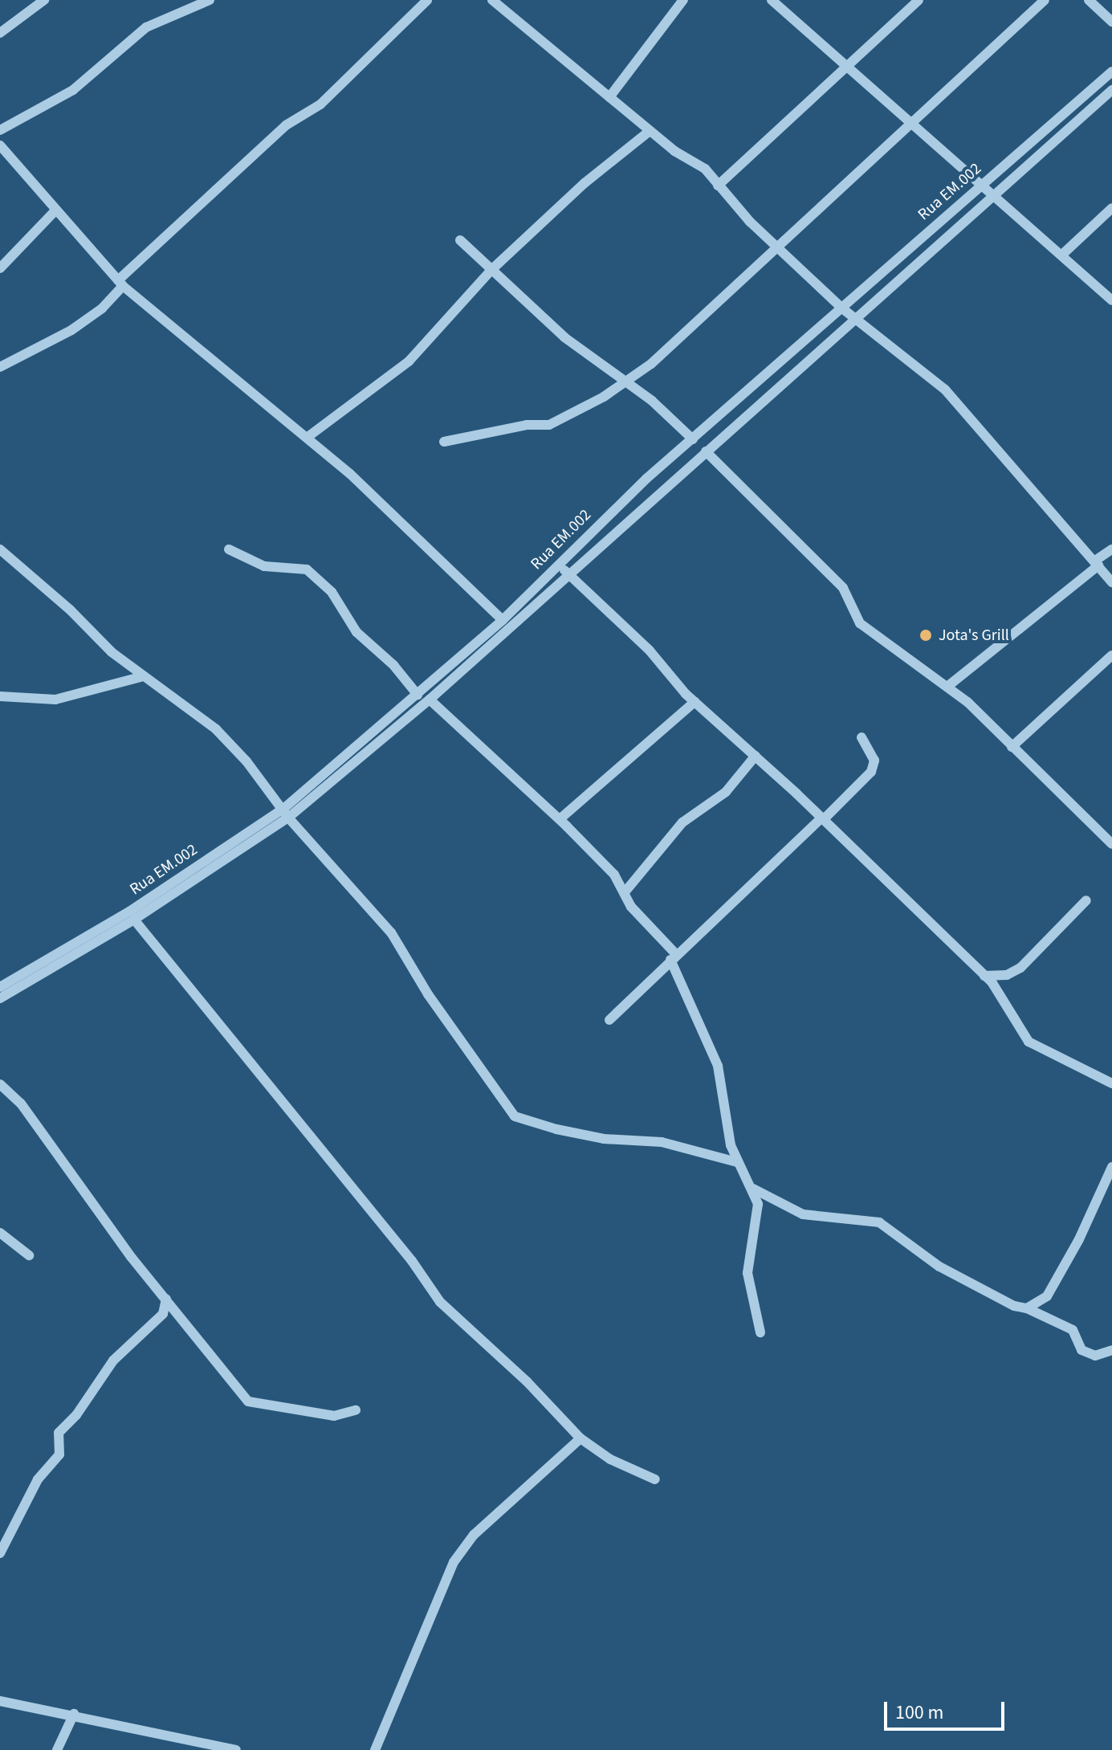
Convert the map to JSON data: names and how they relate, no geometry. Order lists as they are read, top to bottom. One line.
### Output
{"streets":{"street":["Rua EM.002"]},"places":["Jota's Grill"],"scale_bar":"100 m"}
